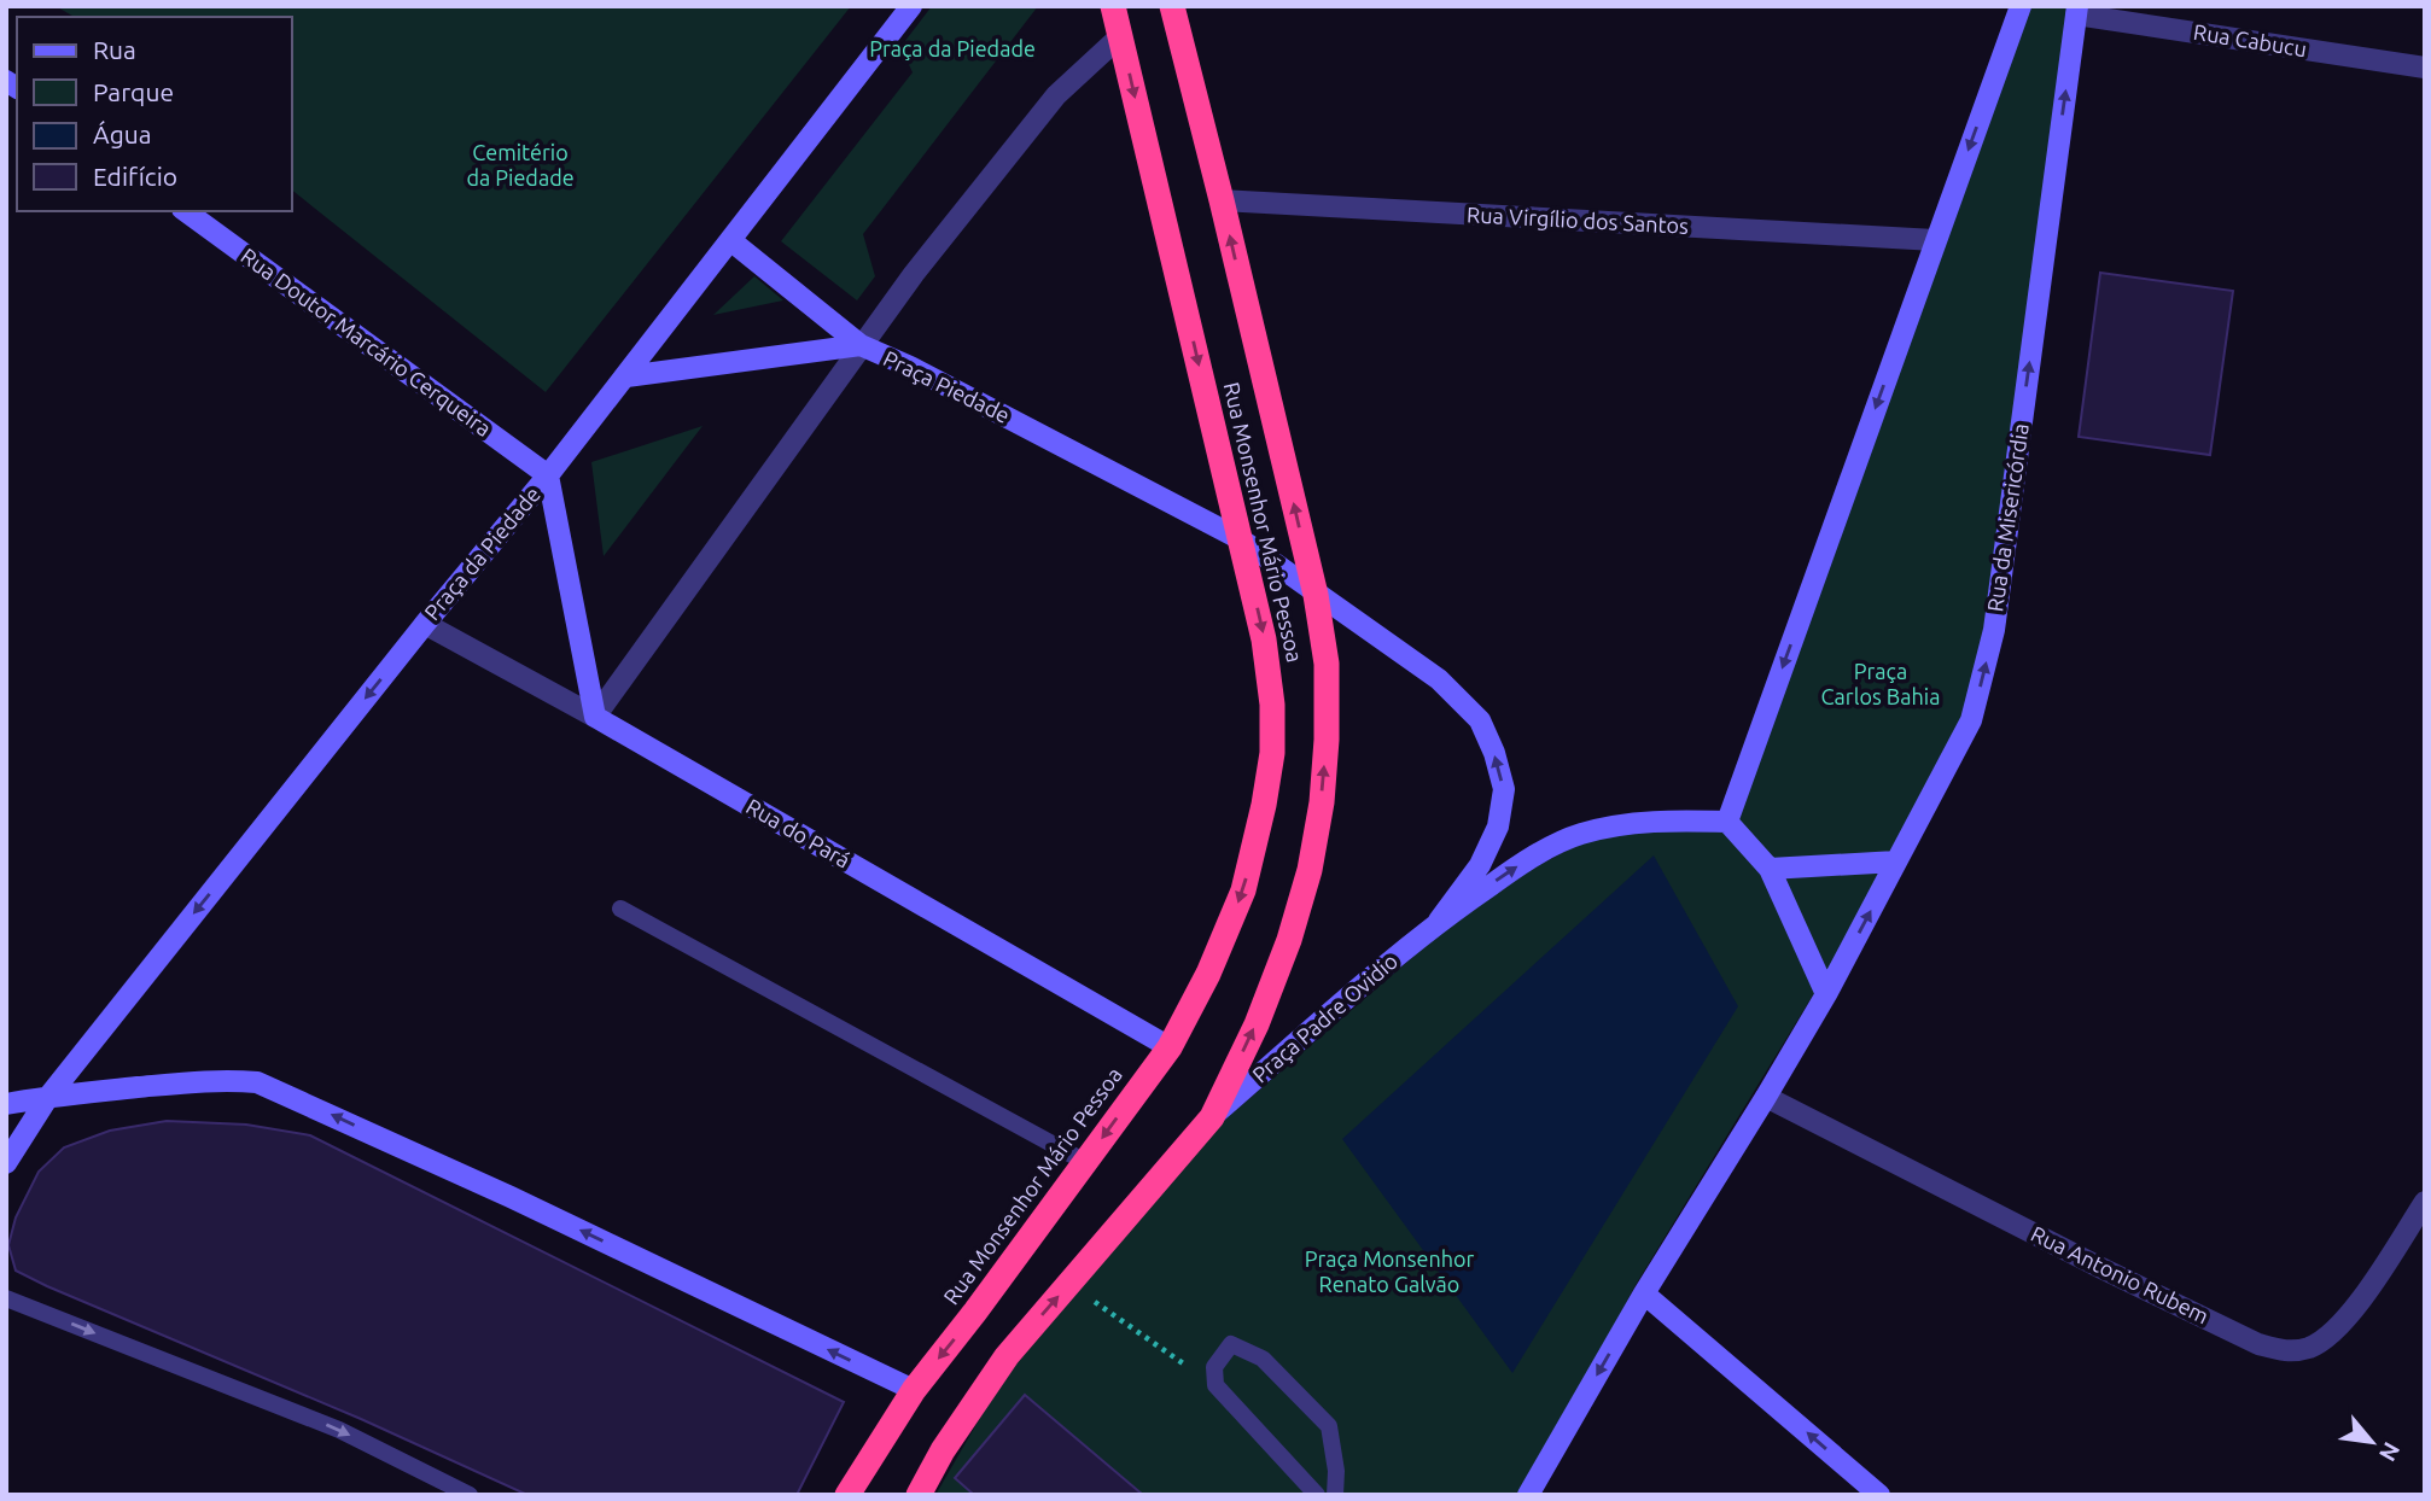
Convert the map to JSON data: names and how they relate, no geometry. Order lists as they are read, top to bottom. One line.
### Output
{"streets":{"highway":["Rua Monsenhor Mário Pessoa"],"street":["Rua Cabucu","Rua Virgílio dos Santos","Rua Doutor Marcário Cerqueira","Praça Piedade","Rua da Misericórdia","Praça da Piedade","Rua do Pará","Praça Padre Ovidio","Rua Antonio Rubem"]},"crossings":[["Rua Cabucu","Rua da Misericórdia"],["Rua Virgílio dos Santos","Rua Monsenhor Mário Pessoa"],["Rua Doutor Marcário Cerqueira","Praça da Piedade"],["Praça Piedade","Rua Monsenhor Mário Pessoa"],["Praça Piedade","Praça da Piedade"],["Rua Monsenhor Mário Pessoa","Rua do Pará"],["Rua Monsenhor Mário Pessoa","Praça Padre Ovidio"],["Praça da Piedade","Rua do Pará"]],"one_way":["Praça da Piedade"],"parks":["Praça da Piedade","Cemitério da Piedade","Praça Carlos Bahia","Praça Monsenhor Renato Galvão"],"legend":["Rua","Parque","Água","Edifício"],"north":"bottom right"}
